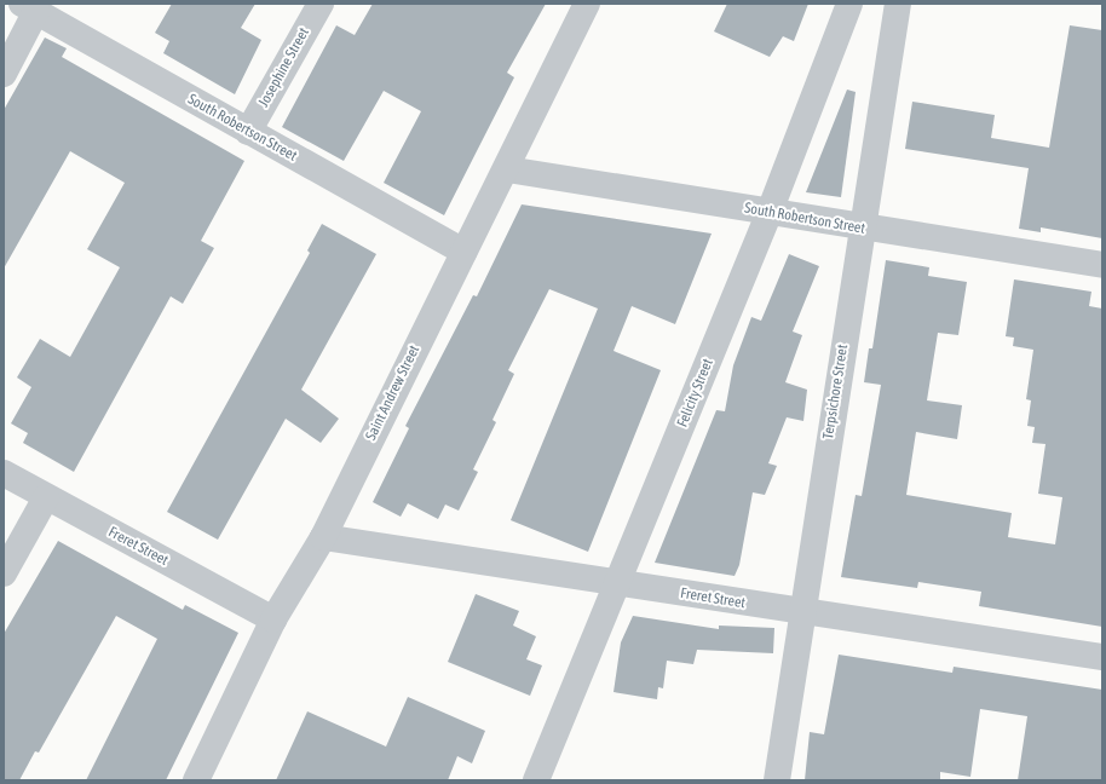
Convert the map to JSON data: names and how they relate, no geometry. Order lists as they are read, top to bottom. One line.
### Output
{"streets":{"street":["Josephine Street","South Robertson Street","Terpsichore Street","Saint Andrew Street","Felicity Street","Freret Street"]},"crossings":[["Josephine Street","South Robertson Street"],["South Robertson Street","Terpsichore Street"],["South Robertson Street","Saint Andrew Street"],["South Robertson Street","Felicity Street"],["Terpsichore Street","Freret Street"],["Saint Andrew Street","Freret Street"],["Felicity Street","Freret Street"]]}
